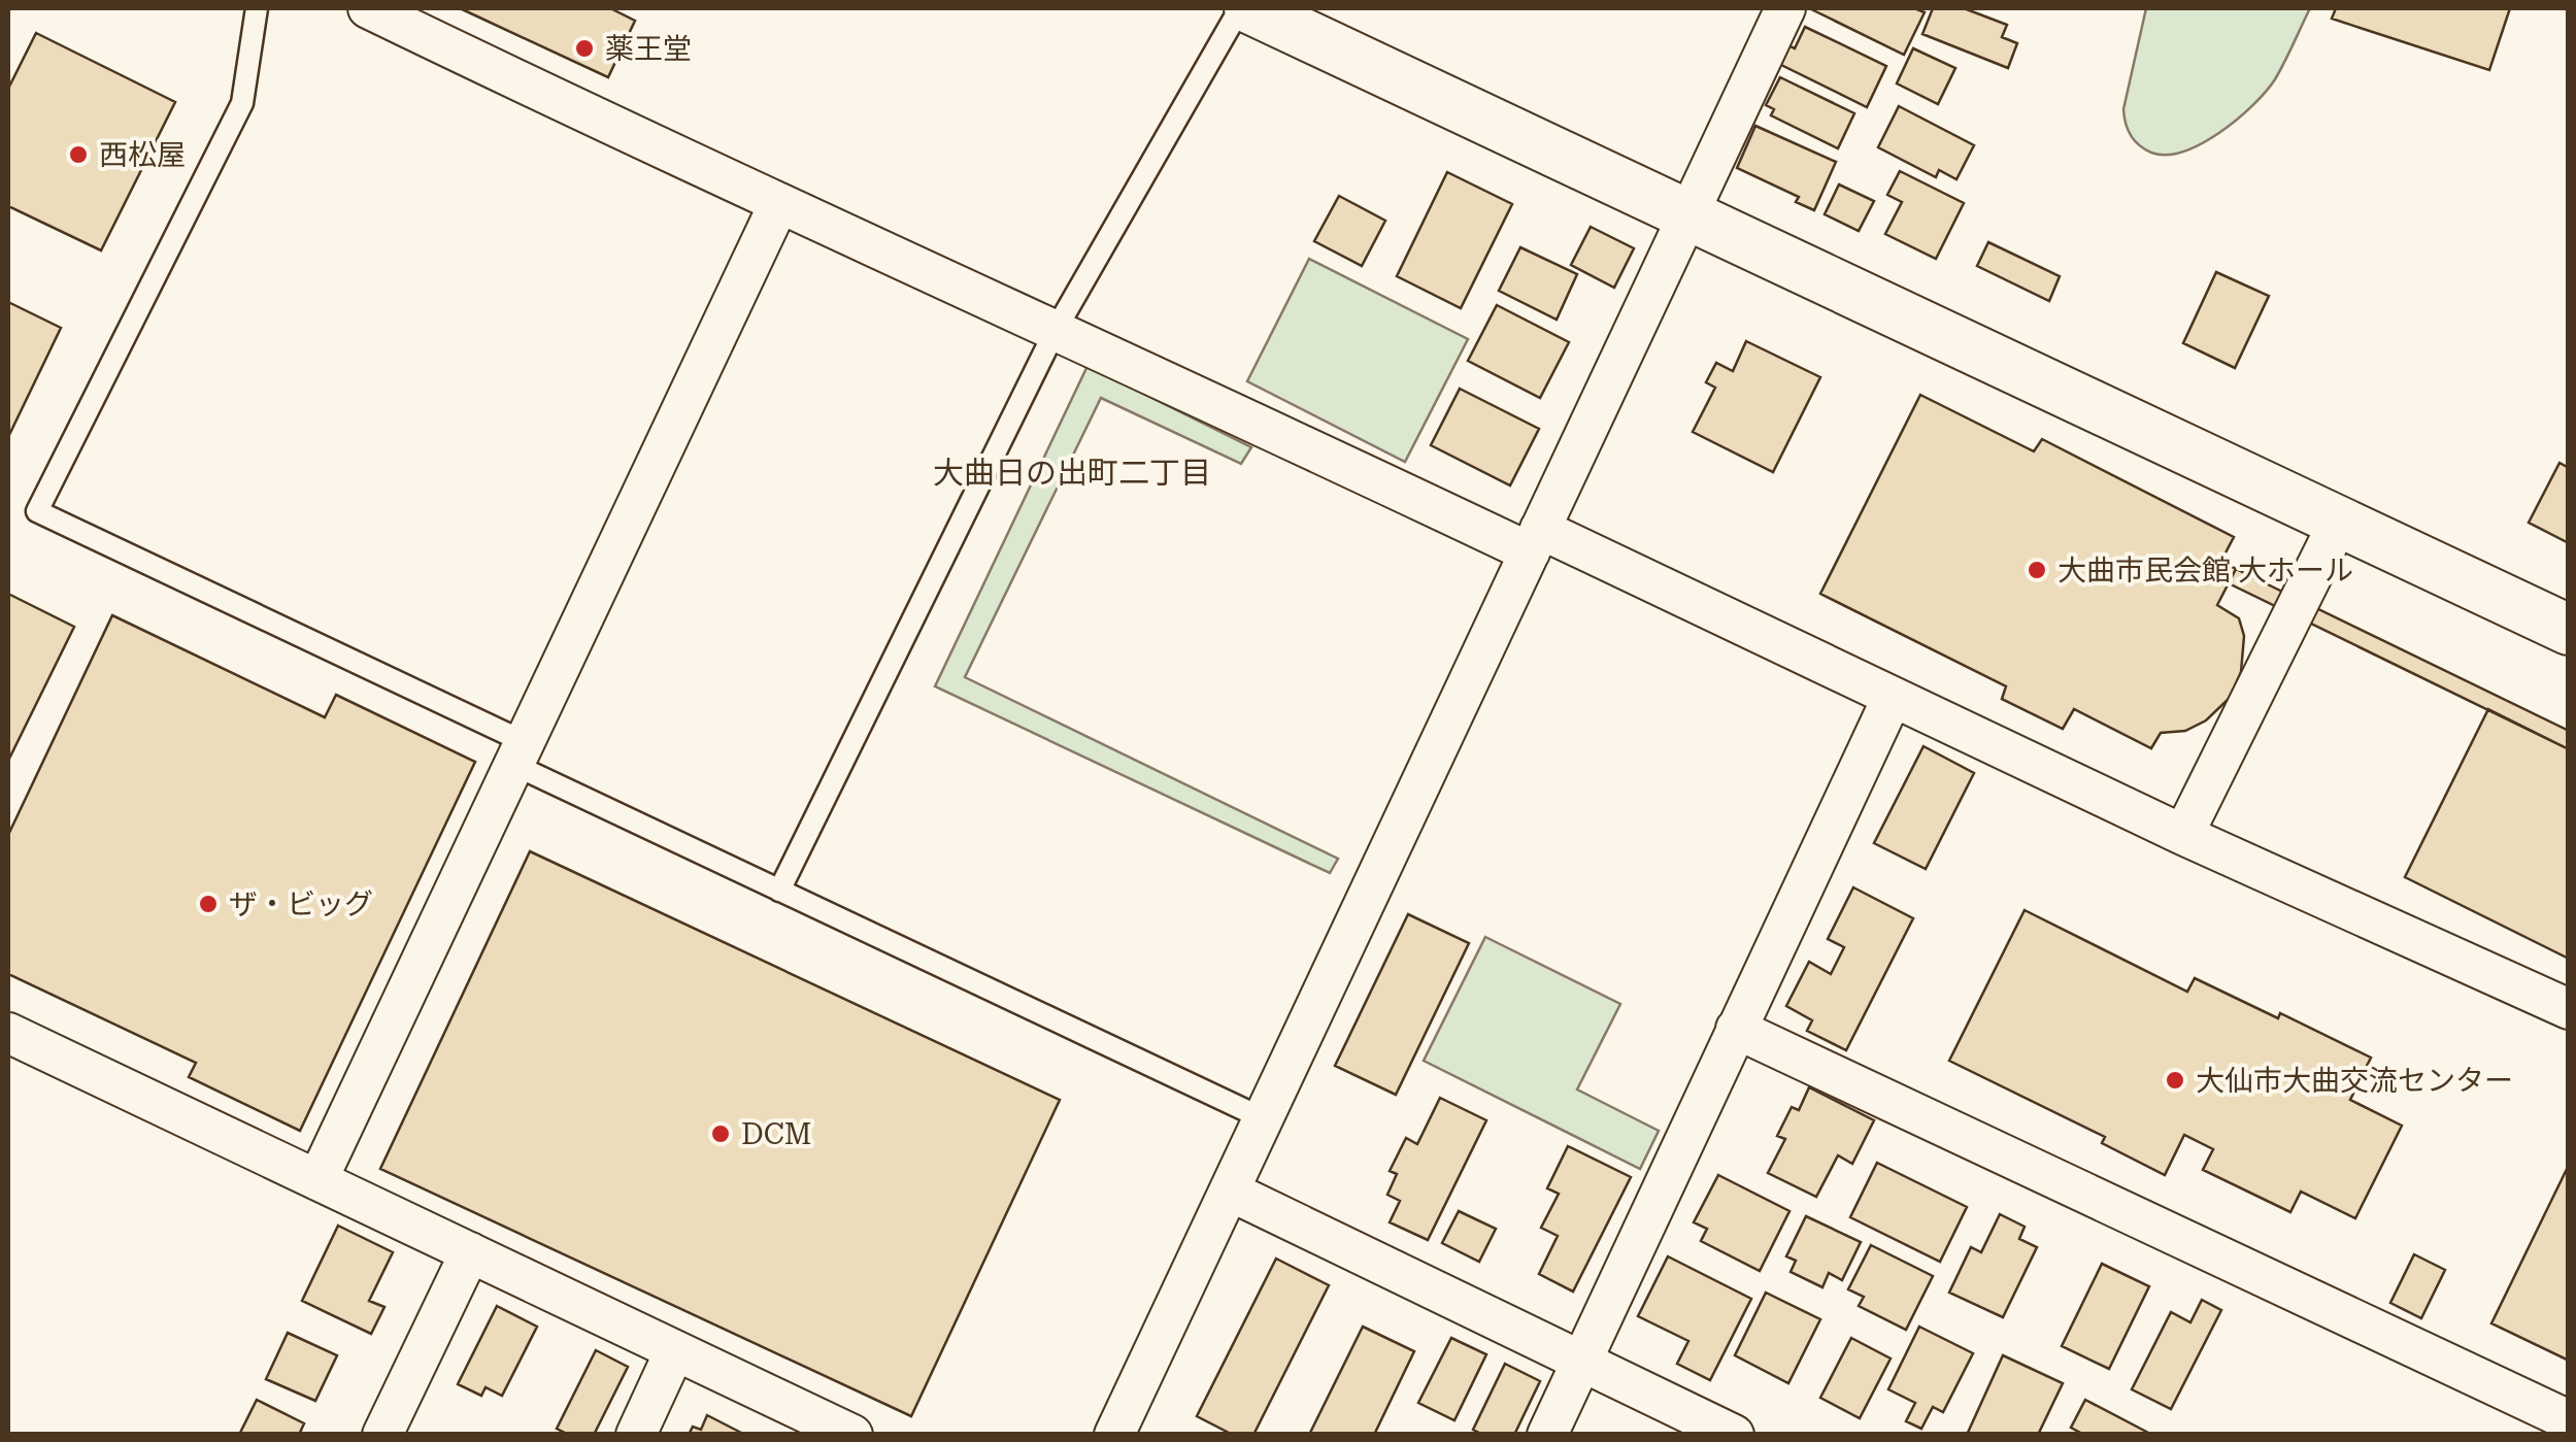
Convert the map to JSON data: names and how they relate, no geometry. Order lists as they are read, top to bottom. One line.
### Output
{"districts":["大曲日の出町二丁目"],"places":["薬王堂","西松屋","大曲市民会館 大ホール","ザ・ビッグ","大仙市大曲交流センター","DCM"]}
